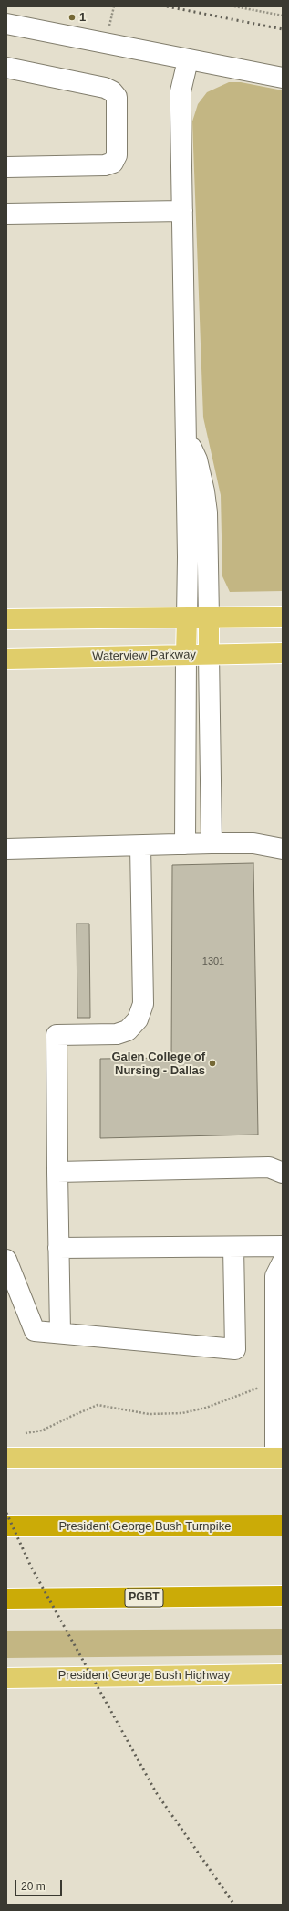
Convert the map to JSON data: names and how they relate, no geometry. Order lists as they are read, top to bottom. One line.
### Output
{"streets":{"highway":["President George Bush Turnpike","PGBT"],"main road":["Waterview Parkway","President George Bush Highway"]},"places":["1","Galen College of Nursing - Dallas"],"house_numbers":["1301"],"scale_bar":"20 m"}
